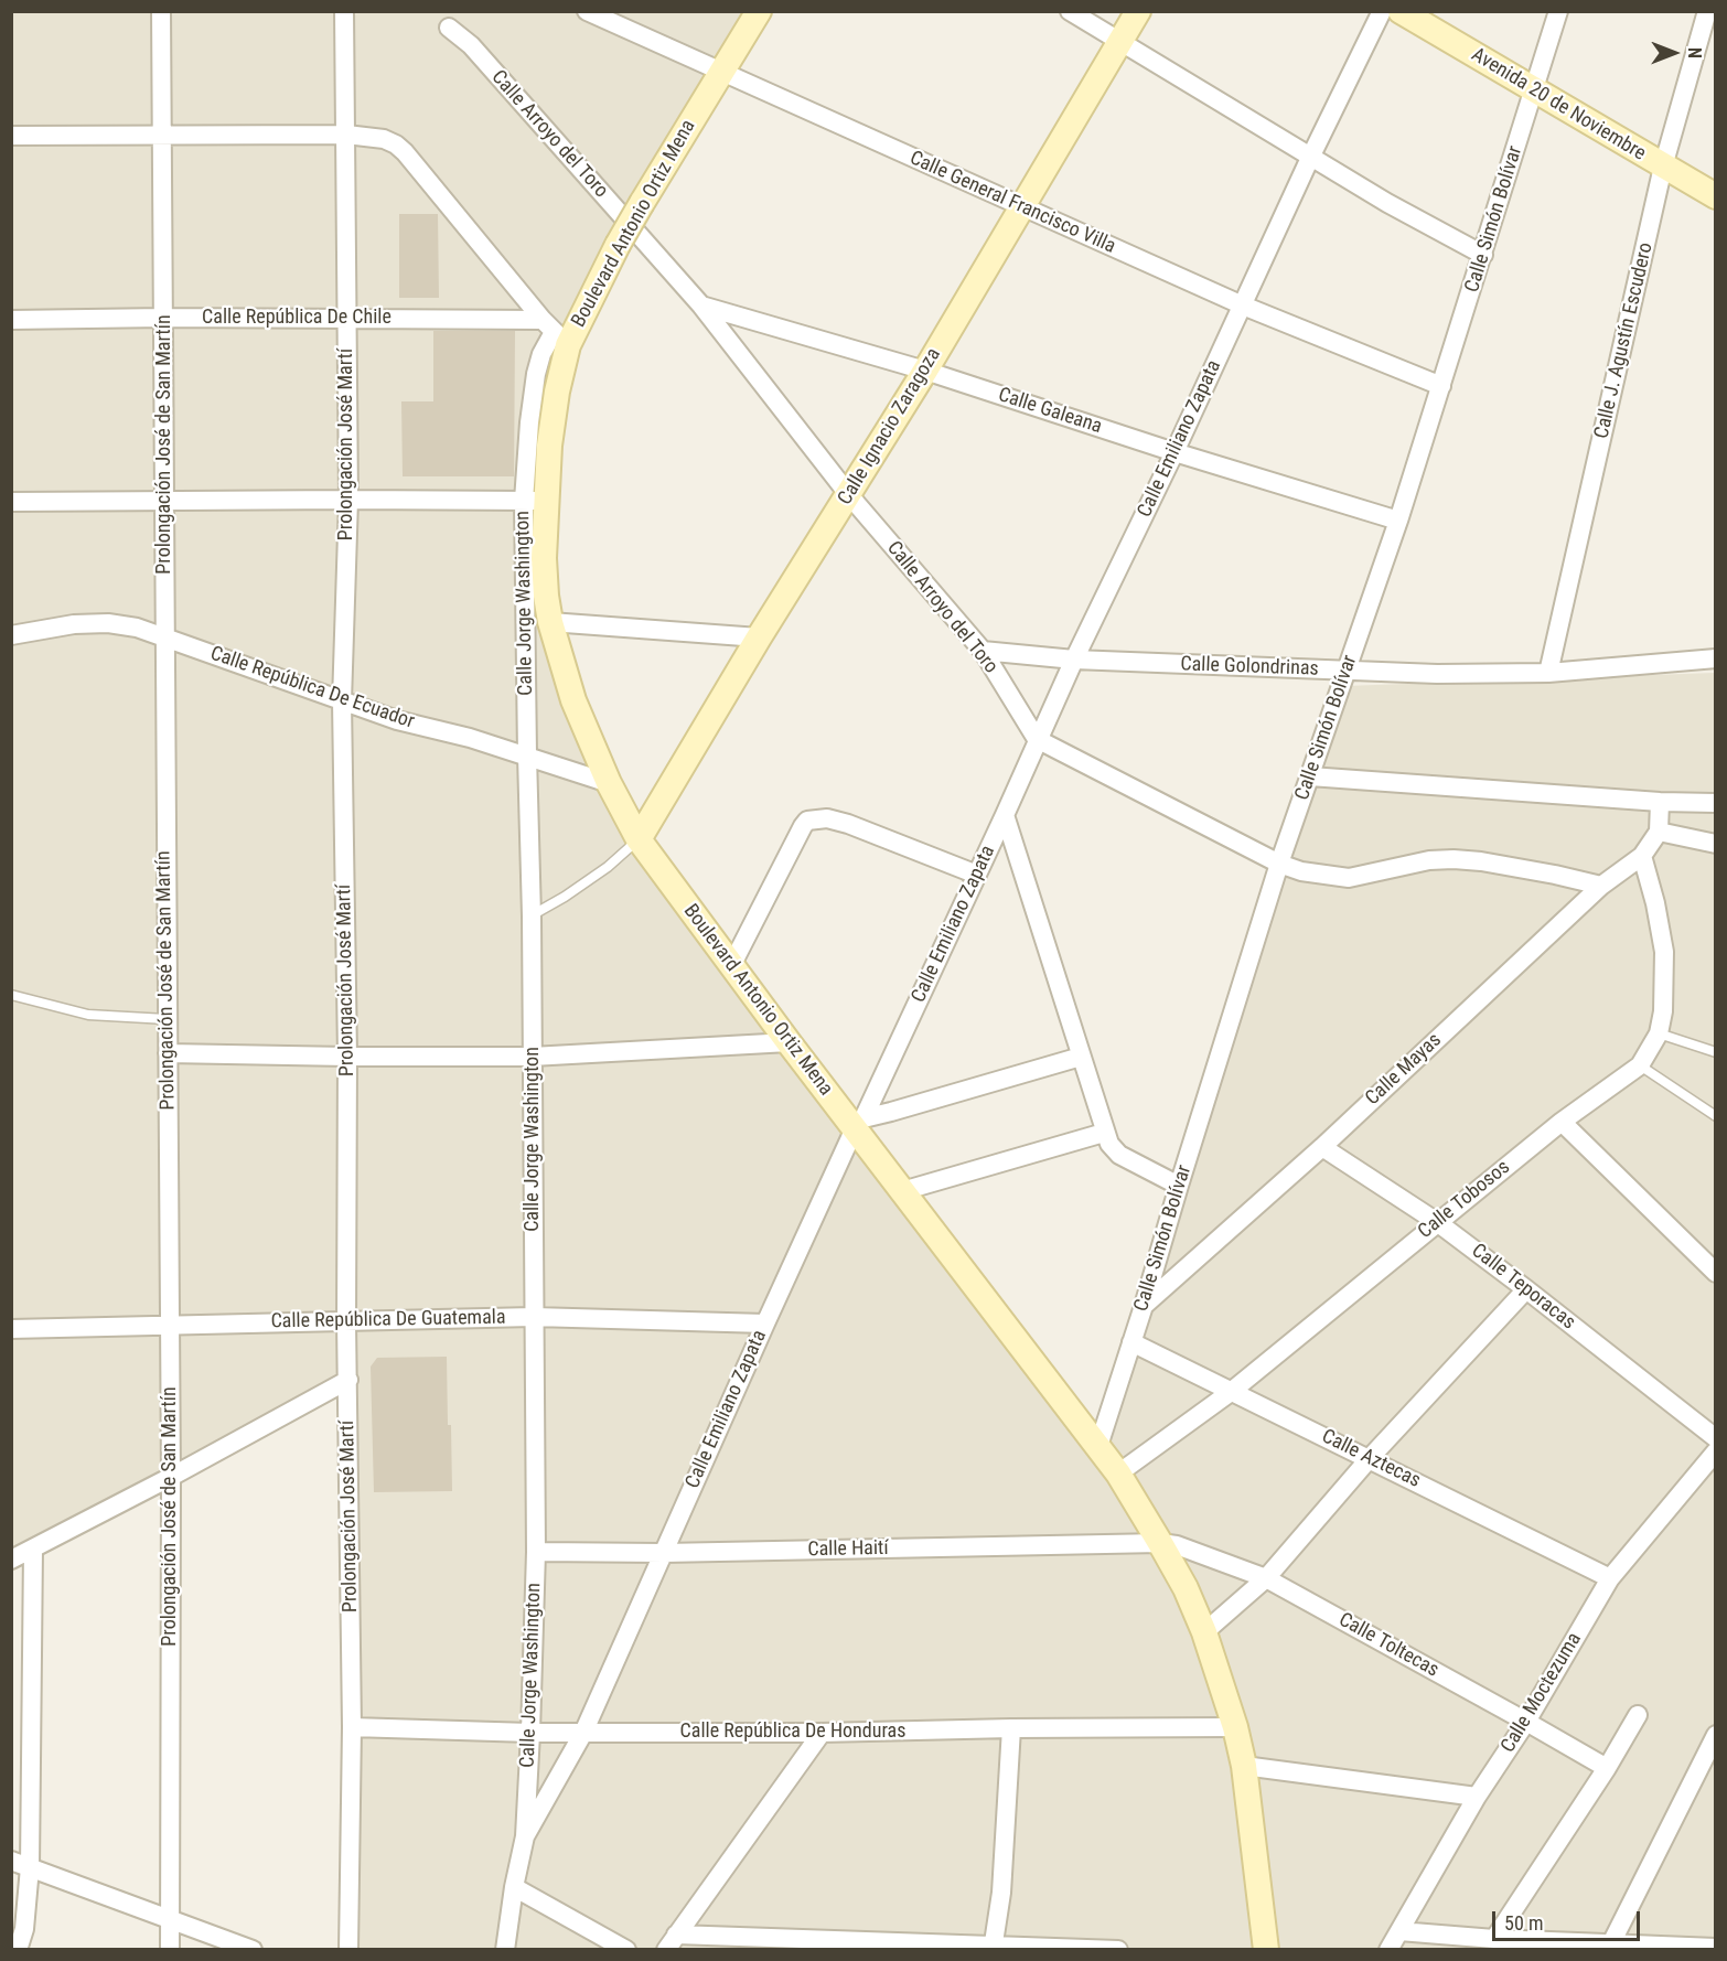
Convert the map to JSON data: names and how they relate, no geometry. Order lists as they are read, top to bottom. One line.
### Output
{"streets":{"main road":["Avenida 20 de Noviembre","Boulevard Antonio Ortiz Mena","Calle Ignacio Zaragoza"],"street":["Calle Arroyo del Toro","Calle General Francisco Villa","Calle Simón Bolívar","Calle República De Chile","Calle J. Agustín Escudero","Calle Galeana","Calle Emiliano Zapata","Prolongación José de San Martín","Prolongación José Martí","Calle Jorge Washington","Calle Golondrinas","Calle República De Ecuador","Calle Mayas","Calle Tobosos","Calle Teporacas","Calle República De Guatemala","Calle Aztecas","Calle Haití","Calle Toltecas","Calle Moctezuma","Calle República De Honduras"]},"crossings":[["Avenida 20 de Noviembre","Calle Simón Bolívar"],["Avenida 20 de Noviembre","Calle J. Agustín Escudero"],["Calle Arroyo del Toro","Calle Galeana"],["Calle Arroyo del Toro","Calle Ignacio Zaragoza"],["Calle Arroyo del Toro","Calle Emiliano Zapata"],["Calle Arroyo del Toro","Calle Golondrinas"],["Calle General Francisco Villa","Calle Simón Bolívar"],["Calle General Francisco Villa","Boulevard Antonio Ortiz Mena"],["Calle General Francisco Villa","Calle Ignacio Zaragoza"],["Calle General Francisco Villa","Calle Emiliano Zapata"],["Calle Simón Bolívar","Boulevard Antonio Ortiz Mena"],["Calle Simón Bolívar","Calle Galeana"],["Calle Simón Bolívar","Calle Golondrinas"],["Calle Simón Bolívar","Calle Mayas"],["Calle Simón Bolívar","Calle Aztecas"],["Boulevard Antonio Ortiz Mena","Calle República De Chile"],["Boulevard Antonio Ortiz Mena","Calle Ignacio Zaragoza"],["Boulevard Antonio Ortiz Mena","Calle Emiliano Zapata"],["Boulevard Antonio Ortiz Mena","Calle Jorge Washington"],["Boulevard Antonio Ortiz Mena","Calle República De Ecuador"],["Boulevard Antonio Ortiz Mena","Calle Tobosos"],["Boulevard Antonio Ortiz Mena","Calle Haití"],["Boulevard Antonio Ortiz Mena","Calle Toltecas"],["Boulevard Antonio Ortiz Mena","Calle República De Honduras"],["Calle República De Chile","Prolongación José de San Martín"],["Calle República De Chile","Prolongación José Martí"],["Calle J. Agustín Escudero","Calle Golondrinas"],["Calle Galeana","Calle Ignacio Zaragoza"],["Calle Galeana","Calle Emiliano Zapata"],["Calle Emiliano Zapata","Calle Jorge Washington"],["Calle Emiliano Zapata","Calle Golondrinas"],["Calle Emiliano Zapata","Calle República De Guatemala"],["Calle Emiliano Zapata","Calle Haití"],["Calle Emiliano Zapata","Calle República De Honduras"],["Prolongación José de San Martín","Calle República De Ecuador"],["Prolongación José de San Martín","Calle República De Guatemala"],["Prolongación José Martí","Calle República De Ecuador"],["Prolongación José Martí","Calle República De Guatemala"],["Prolongación José Martí","Calle República De Honduras"],["Calle Jorge Washington","Calle República De Ecuador"],["Calle Jorge Washington","Calle República De Guatemala"],["Calle Jorge Washington","Calle Haití"],["Calle Jorge Washington","Calle República De Honduras"],["Calle Mayas","Calle Tobosos"],["Calle Mayas","Calle Teporacas"],["Calle Tobosos","Calle Teporacas"],["Calle Tobosos","Calle Aztecas"],["Calle Aztecas","Calle Moctezuma"],["Calle Haití","Calle Toltecas"],["Calle Toltecas","Calle Moctezuma"]],"scale_bar":"50 m","north":"right"}
